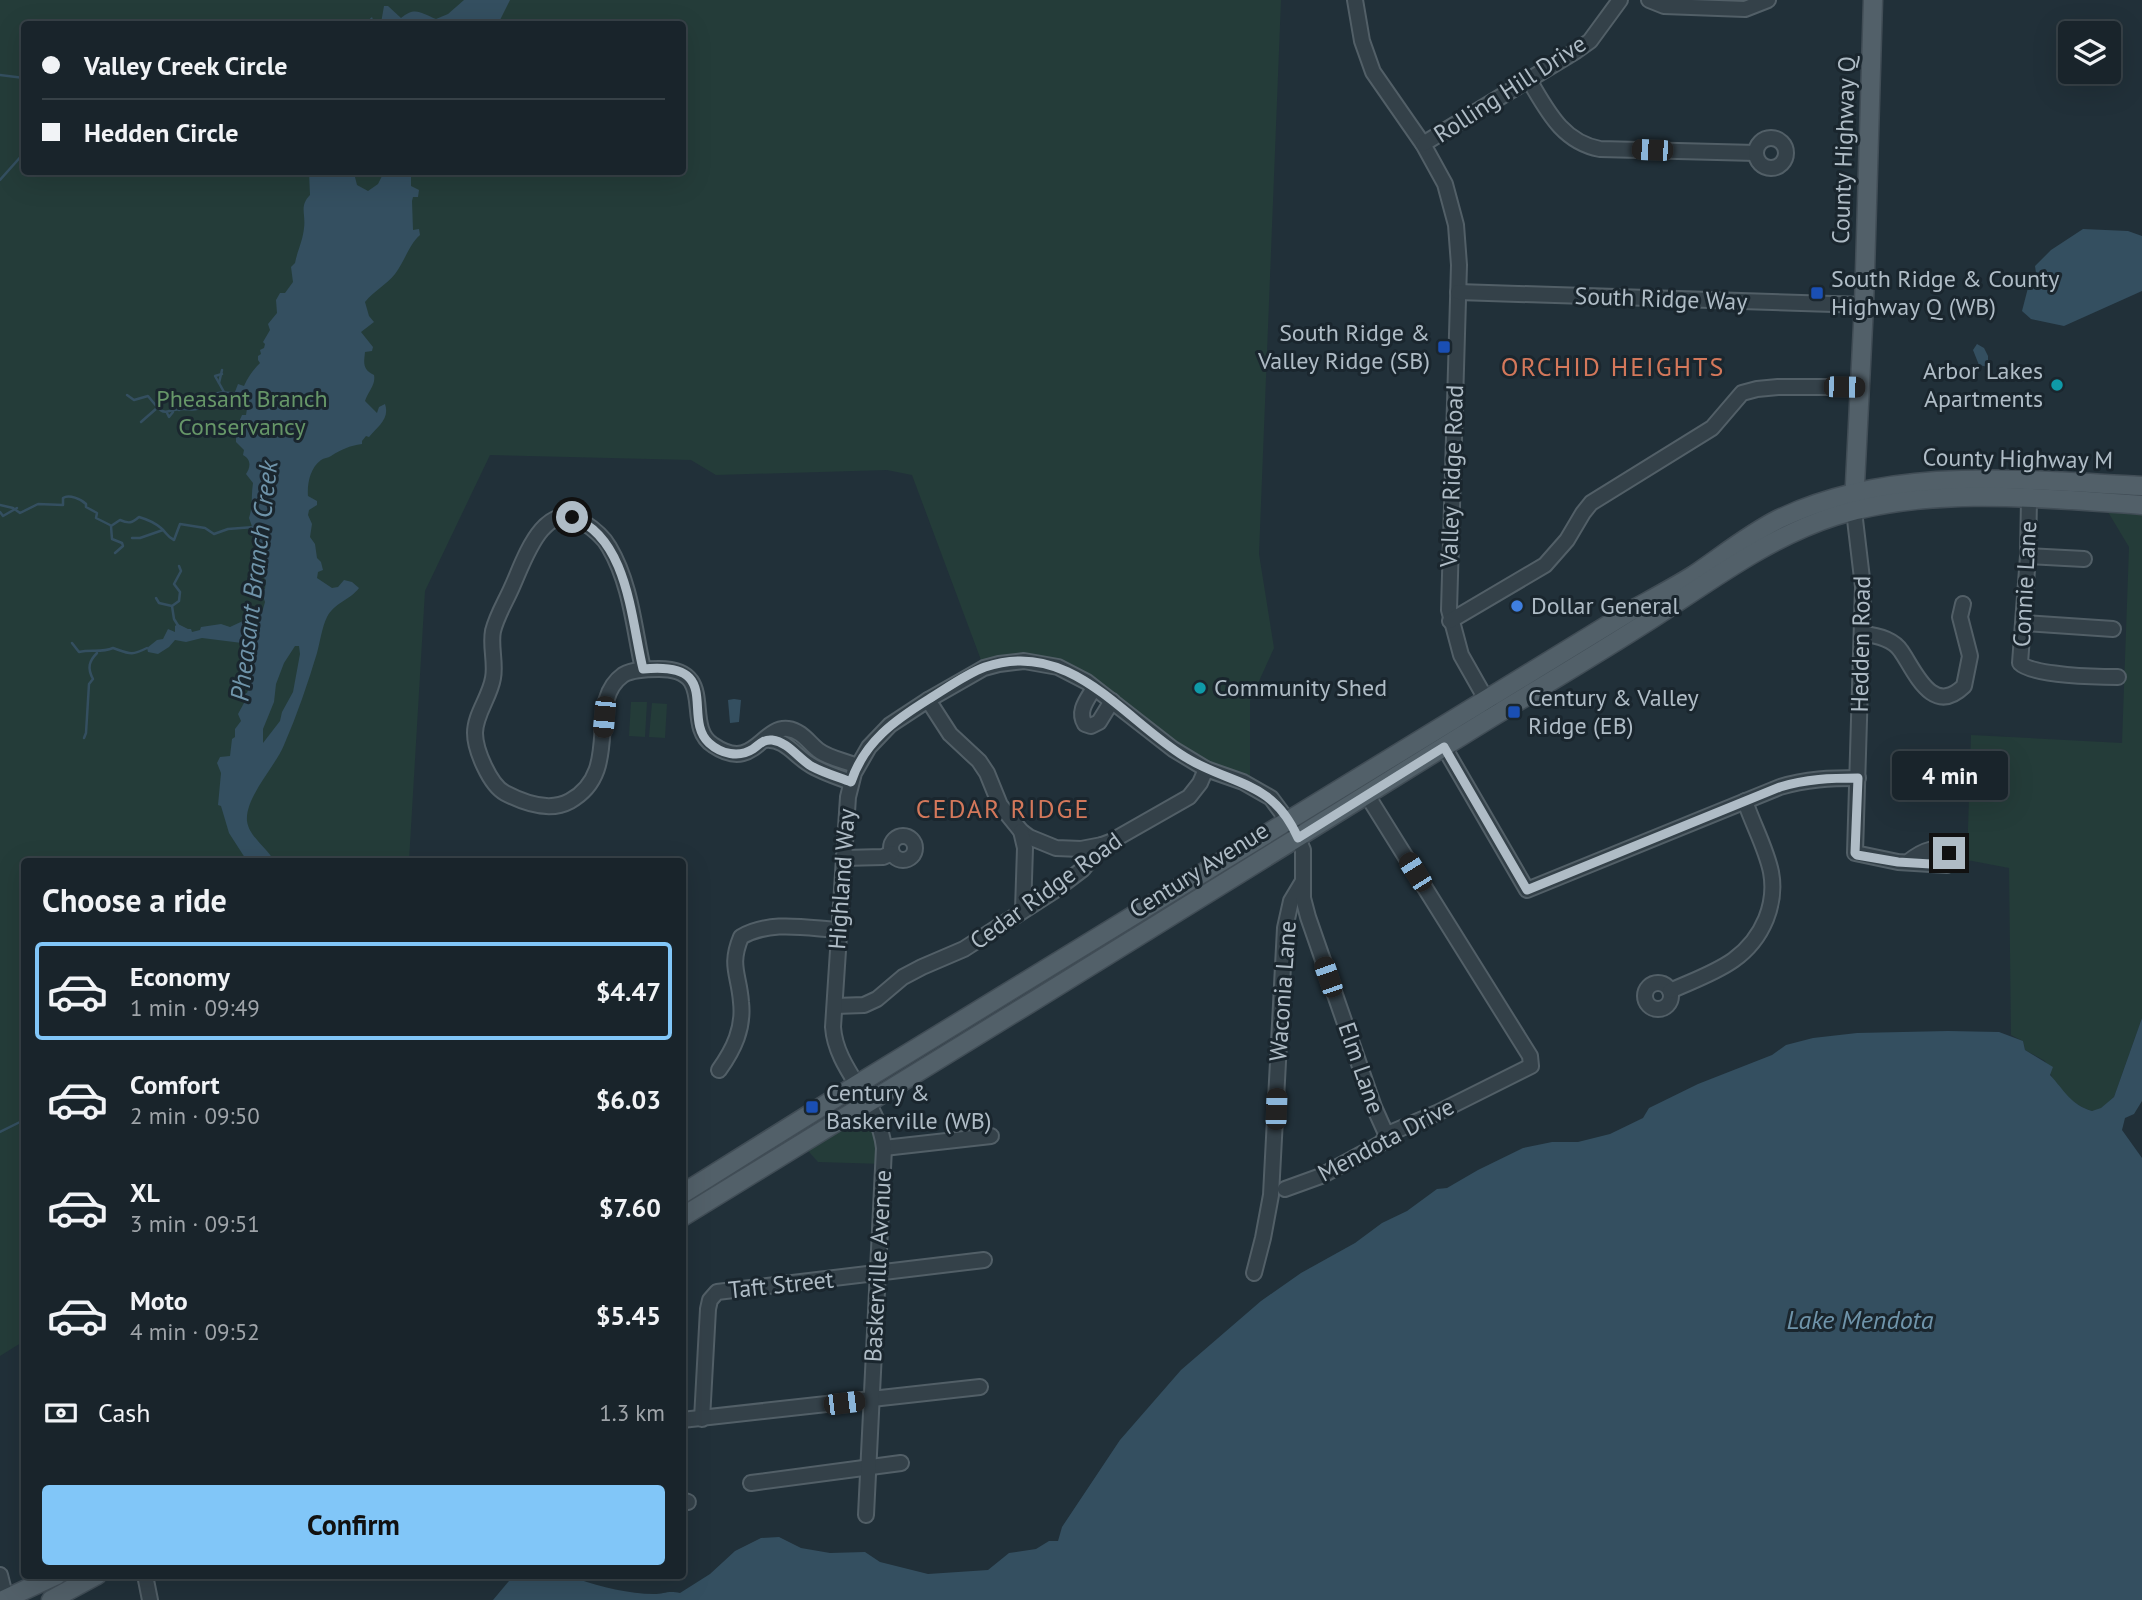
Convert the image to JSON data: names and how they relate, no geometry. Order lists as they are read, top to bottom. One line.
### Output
{"streets":{"main road":["County Highway Q","County Highway M","Century Avenue"],"street":["Rolling Hill Drive","South Ridge Way","Valley Ridge Road","Connie Lane","Hedden Road","Highland Way","Cedar Ridge Road","Waconia Lane","Elm Lane","Mendota Drive","Baskerville Avenue","Taft Street"]},"crossings":[["Rolling Hill Drive","Valley Ridge Road"],["County Highway Q","South Ridge Way"],["County Highway Q","County Highway M"],["County Highway Q","Hedden Road"],["County Highway Q","Century Avenue"],["South Ridge Way","Valley Ridge Road"],["County Highway M","Connie Lane"],["County Highway M","Hedden Road"],["County Highway M","Century Avenue"],["Valley Ridge Road","Century Avenue"],["Hedden Road","Century Avenue"],["Century Avenue","Highland Way"],["Century Avenue","Elm Lane"],["Century Avenue","Baskerville Avenue"],["Highland Way","Cedar Ridge Road"],["Highland Way","Elm Lane"],["Highland Way","Baskerville Avenue"],["Waconia Lane","Elm Lane"],["Elm Lane","Mendota Drive"],["Baskerville Avenue","Taft Street"]],"districts":["ORCHID HEIGHTS","CEDAR RIDGE"],"water":["Pheasant Branch Creek","Lake Mendota"],"parks":["Pheasant Branch Conservancy"],"places":{"transit":["South Ridge & County Highway Q (WB)","South Ridge & Valley Ridge (SB)","Century & Valley Ridge (EB)","Century & Baskerville (WB)"],"other":["Arbor Lakes Apartments","Dollar General","Community Shed"]},"page":{"banner":["Valley Creek Circle","Hedden Circle"],"bubble":"4 min","heading":"Choose a ride","list":[{"name":"Economy","note":"1 min · 09:49","value":"$4.47"},{"name":"Comfort","note":"2 min · 09:50","value":"$6.03"},{"name":"XL","note":"3 min · 09:51","value":"$7.60"},{"name":"Moto","note":"4 min · 09:52","value":"$5.45"}],"pay":["Cash","1.3 km"],"buttons":"Confirm"}}
